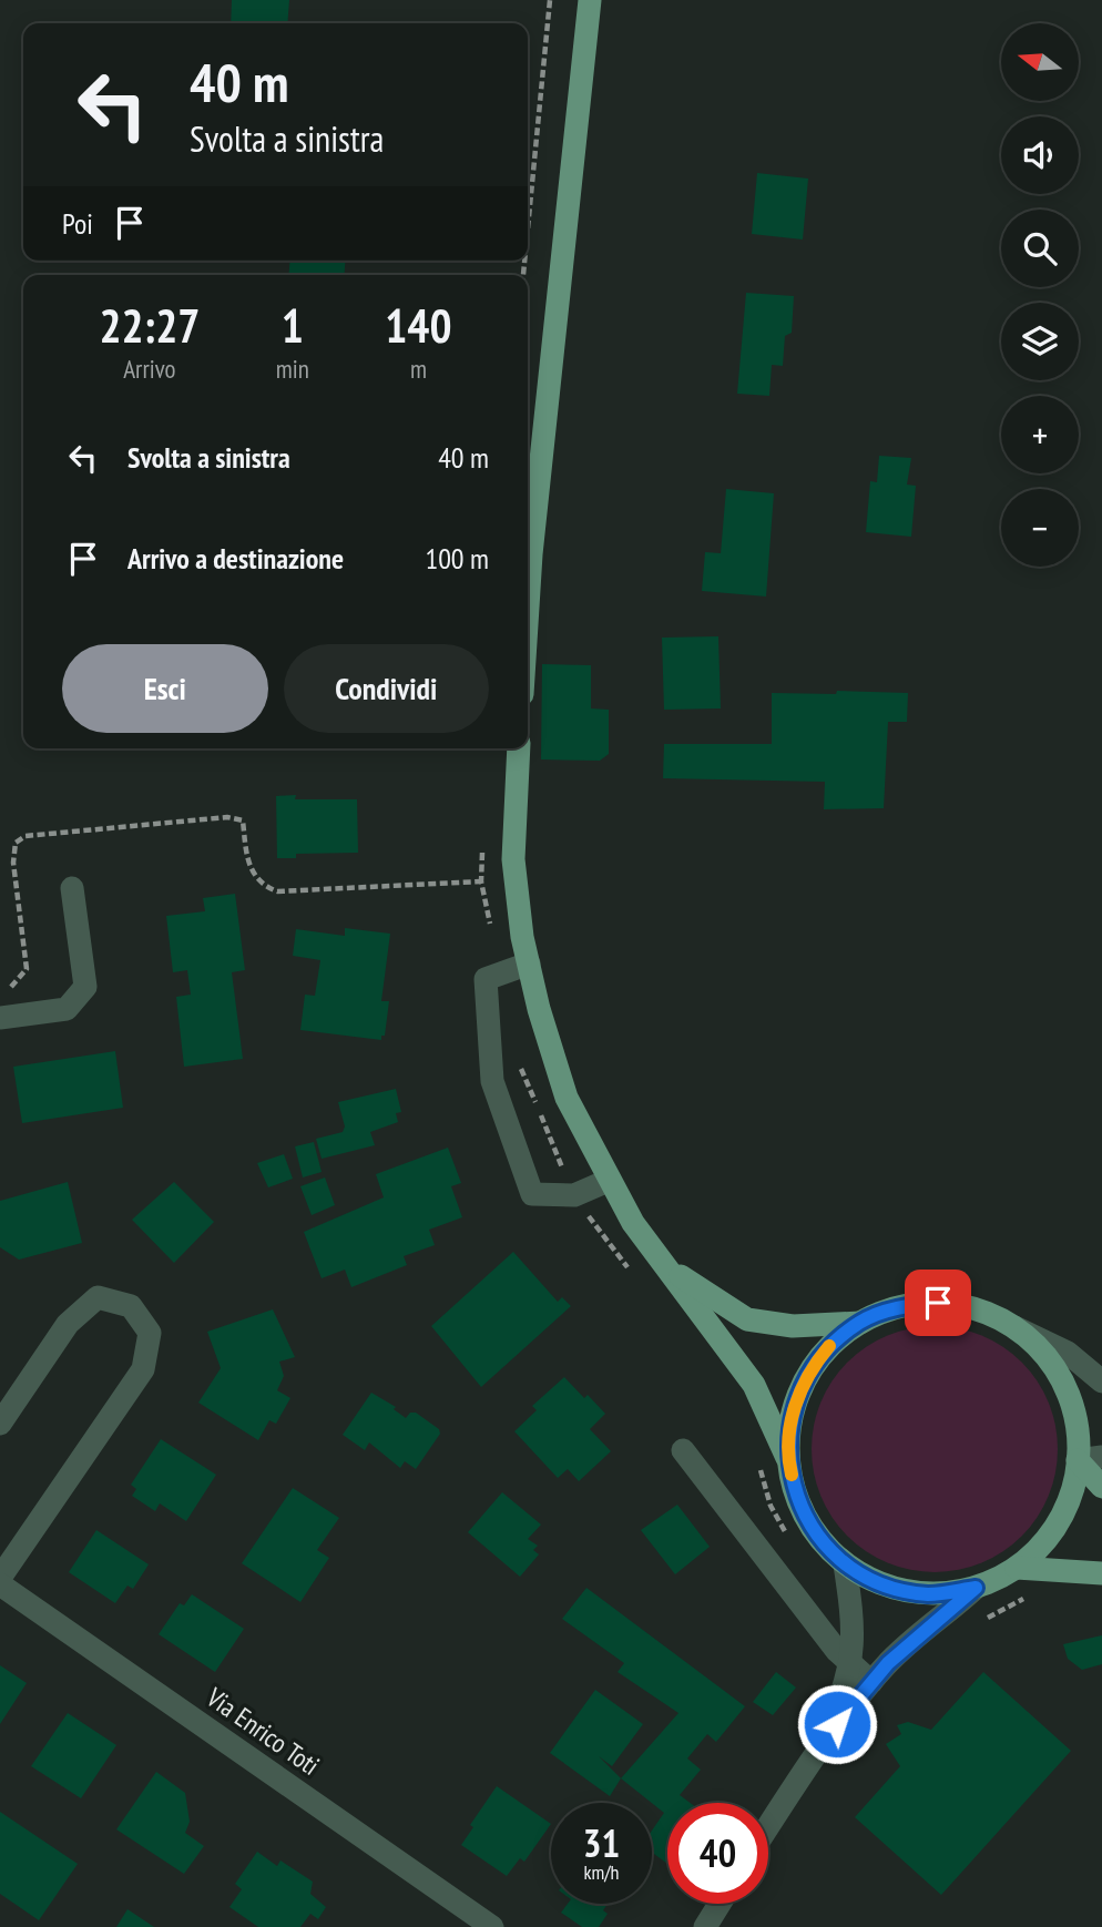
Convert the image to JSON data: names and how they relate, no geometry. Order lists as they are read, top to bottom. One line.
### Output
{"streets":{"street":["Via Enrico Toti"]},"north":"left","page":{"map_buttons":["+","−"],"turn":["40 m","Svolta a sinistra"],"then":"Poi","eta":["22:27","Arrivo","1","min","140","m"],"list":[{"name":"Svolta a sinistra","value":"40 m"},{"name":"Arrivo a destinazione","value":"100 m"}],"buttons":["Esci","Condividi"],"speed":"31 km/h","limit":"40"}}
